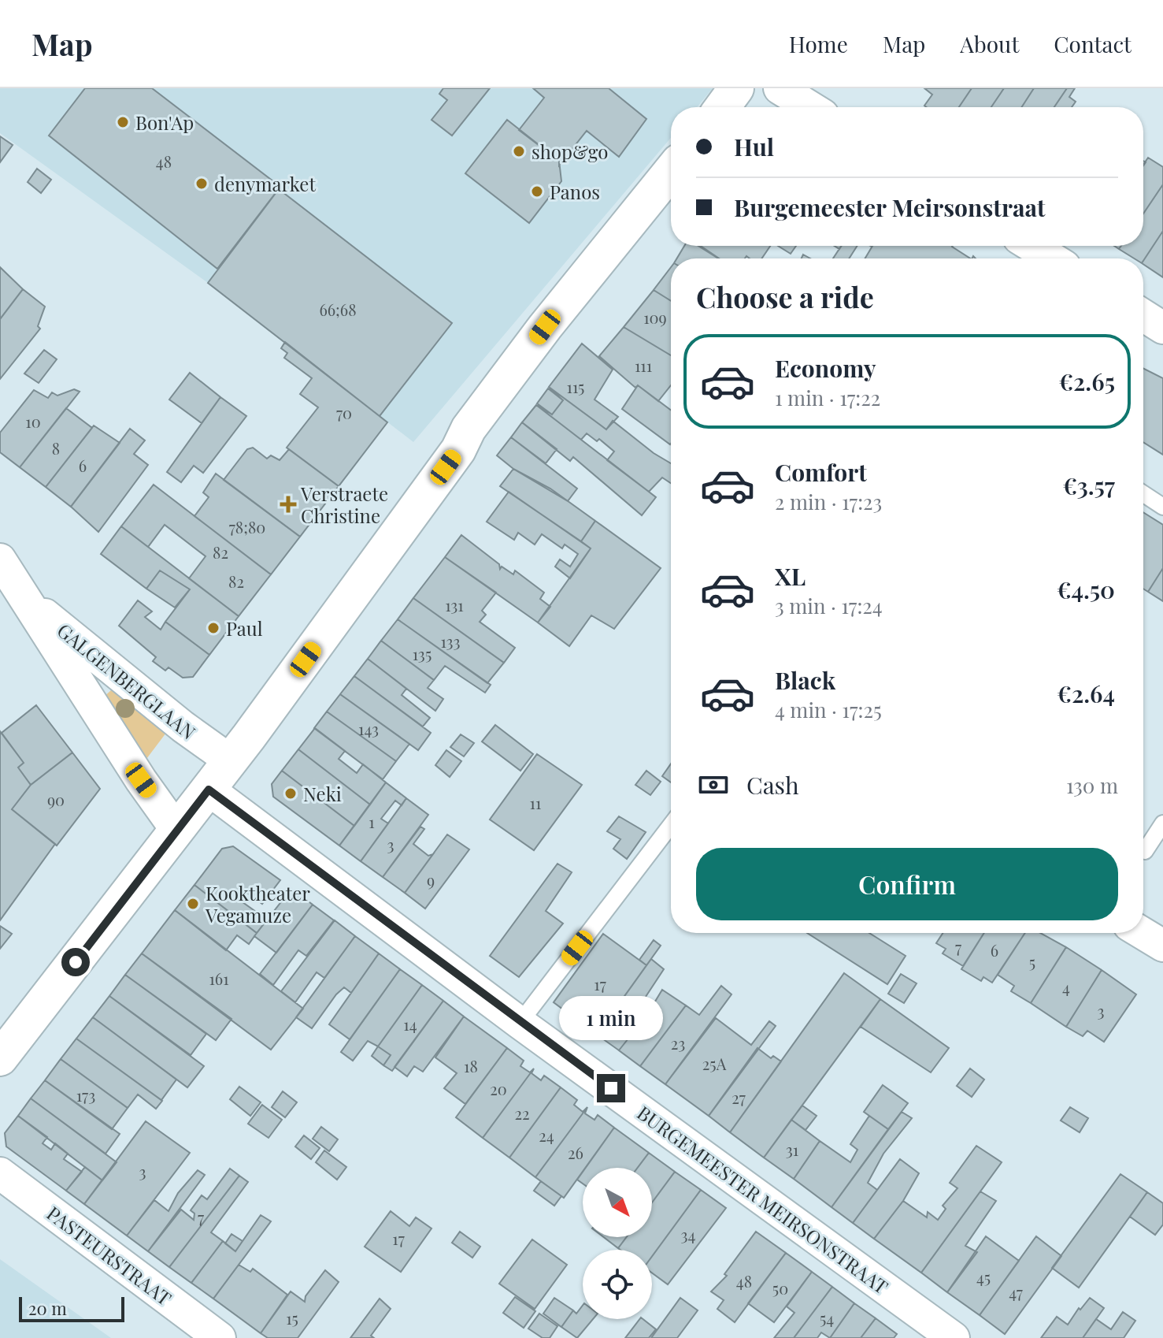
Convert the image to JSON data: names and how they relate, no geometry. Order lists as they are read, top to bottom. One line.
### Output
{"streets":{"street":["GALGENBERGLAAN","BURGEMEESTER MEIRSONSTRAAT","PASTEURSTRAAT"]},"places":{"other":["Bon'Ap","shop&go","denymarket","Panos","Paul","Neki","Kooktheater Vegamuze"],"health":["Verstraete Christine"]},"house_numbers":["48","66;68","109","111","115","70","10","8","6","78;80","82","82","131","133","135","143","90","11","1","3","9","7","6","5","161","17","4","3","14","23","25A","18","20","173","27","22","24","31","26","3","7","34","17","45","48","50","47","15","54"],"scale_bar":"20 m","north":"bottom right","page":{"header":"Map","nav":["Home","Map","About","Contact"],"banner":["Hul","Burgemeester Meirsonstraat"],"heading":"Choose a ride","list":[{"name":"Economy","note":"1 min · 17:22","value":"€2.65"},{"name":"Comfort","note":"2 min · 17:23","value":"€3.57"},{"name":"XL","note":"3 min · 17:24","value":"€4.50"},{"name":"Black","note":"4 min · 17:25","value":"€2.64"}],"pay":["Cash","130 m"],"buttons":"Confirm","bubble":"1 min","scale":"20 m"}}
